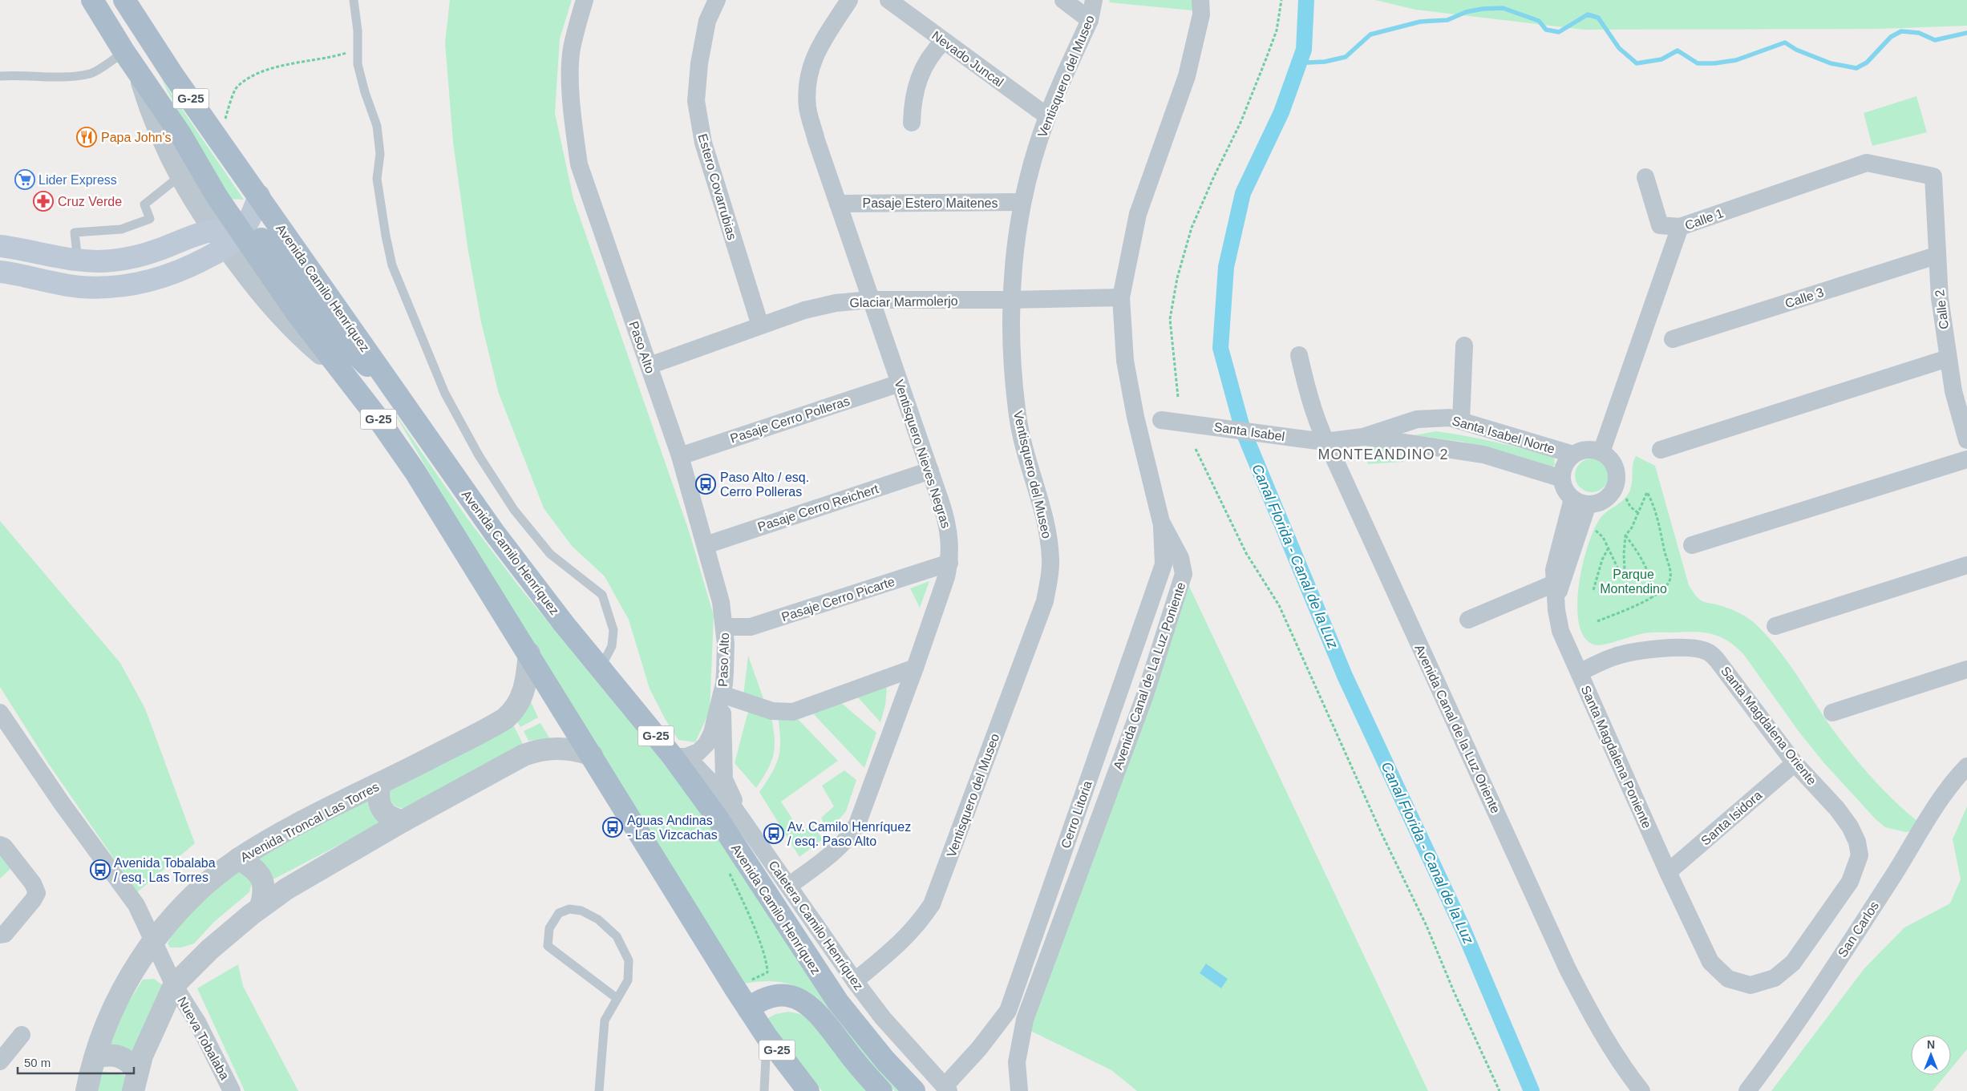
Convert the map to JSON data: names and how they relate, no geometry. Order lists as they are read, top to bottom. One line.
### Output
{"streets":{"main road":["G-25","Avenida Camilo Henríquez"],"street":["Nevado Juncal","Ventisquero del Museo","Estero Covarrubias","Pasaje Estero Maitenes","Calle 1","Calle 3","Glaciar Marmolerjo","Calle 2","Paso Alto","Pasaje Cerro Polleras","Santa Isabel","Santa Isabel Norte","Ventisquero Nieves Negras","Pasaje Cerro Reichert","Pasaje Cerro Picarte","Avenida Canal de La Luz Poniente","Santa Magdalena Oriente","Avenida Canal de la Luz Oriente","Santa Magdalena Poniente","Cerro Litoria","Santa Isidora","Avenida Troncal Las Torres","Caletera Camilo Henríquez","San Carlos","Nueva Tobalaba"]},"crossings":[["Nevado Juncal","Ventisquero del Museo"],["Ventisquero del Museo","Pasaje Estero Maitenes"],["Ventisquero del Museo","Glaciar Marmolerjo"],["Ventisquero del Museo","Caletera Camilo Henríquez"],["G-25","Avenida Troncal Las Torres"],["Estero Covarrubias","Glaciar Marmolerjo"],["Pasaje Estero Maitenes","Ventisquero Nieves Negras"],["Calle 1","Calle 2"],["Calle 1","Santa Isabel Norte"],["Calle 1","Santa Magdalena Poniente"],["Avenida Camilo Henríquez","Paso Alto"],["Avenida Camilo Henríquez","Caletera Camilo Henríquez"],["Calle 3","Calle 2"],["Glaciar Marmolerjo","Paso Alto"],["Glaciar Marmolerjo","Ventisquero Nieves Negras"],["Glaciar Marmolerjo","Avenida Canal de La Luz Poniente"],["Paso Alto","Pasaje Cerro Polleras"],["Paso Alto","Pasaje Cerro Reichert"],["Paso Alto","Pasaje Cerro Picarte"],["Paso Alto","Caletera Camilo Henríquez"],["Pasaje Cerro Polleras","Ventisquero Nieves Negras"],["Santa Isabel","Santa Isabel Norte"],["Santa Isabel","Avenida Canal de La Luz Poniente"],["Santa Isabel","Avenida Canal de la Luz Oriente"],["Santa Isabel Norte","Santa Magdalena Poniente"],["Ventisquero Nieves Negras","Pasaje Cerro Reichert"],["Ventisquero Nieves Negras","Pasaje Cerro Picarte"],["Ventisquero Nieves Negras","Caletera Camilo Henríquez"],["Avenida Canal de La Luz Poniente","Cerro Litoria"],["Santa Magdalena Oriente","Santa Magdalena Poniente"],["Santa Magdalena Oriente","Santa Isidora"],["Santa Magdalena Poniente","Santa Isidora"],["Cerro Litoria","Caletera Camilo Henríquez"],["Avenida Troncal Las Torres","Nueva Tobalaba"]],"districts":["MONTEANDINO 2"],"water":["Canal Florida - Canal de la Luz"],"parks":["Parque Montendino"],"places":{"restaurant":["Papa John's"],"supermarket":["Lider Express"],"pharmacy":["Cruz Verde"],"bus stop":["Paso Alto / esq. Cerro Polleras","Aguas Andinas - Las Vizcachas","Av. Camilo Henríquez / esq. Paso Alto","Avenida Tobalaba / esq. Las Torres"]},"scale_bar":"50 m","north":"top"}
